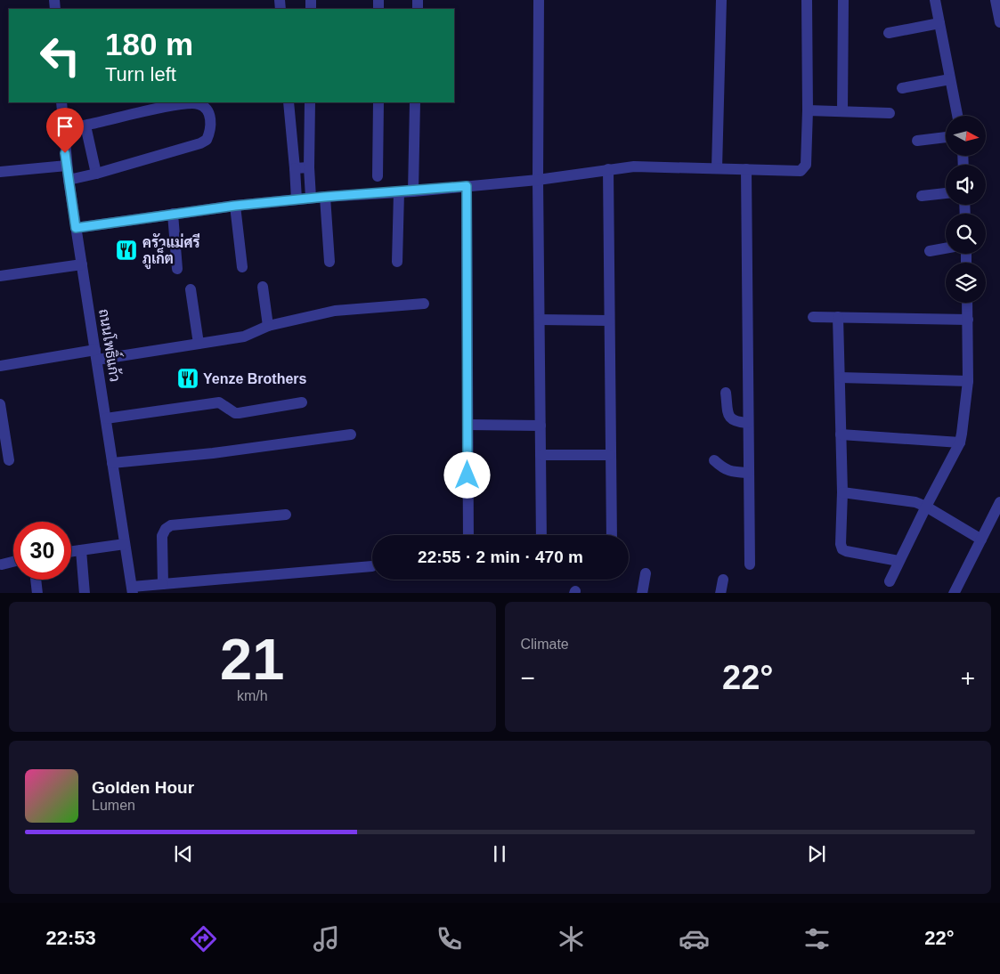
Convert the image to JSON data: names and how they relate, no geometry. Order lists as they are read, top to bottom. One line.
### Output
{"streets":{"street":["ถนนโพธิ์แก้ว"]},"places":{"restaurant":["ครัวแม่ศรี ภูเก็ต","Yenze Brothers"]},"north":"right","page":{"turn":["180 m","Turn left"],"limit":"30","trip":"22:55 · 2 min · 470 m","tile":[["21","km/h"],"Climate"],"heat":["−","22°","+"],"song":["Golden Hour","Lumen"],"tabs":["22:53","22°"]}}
